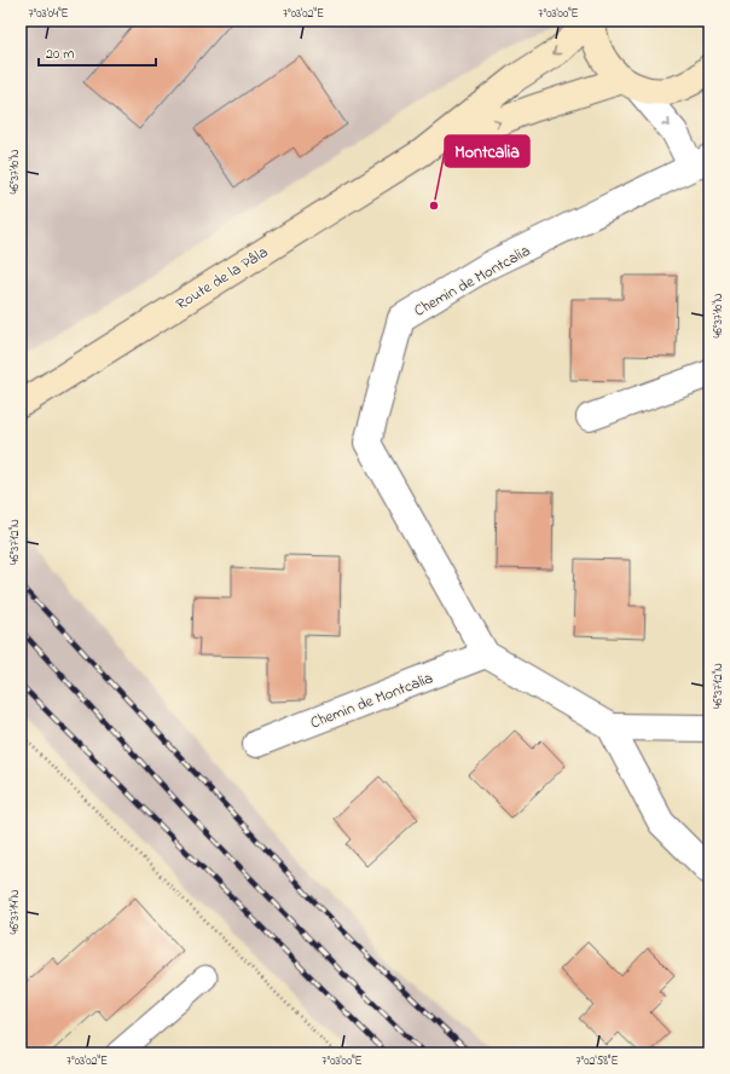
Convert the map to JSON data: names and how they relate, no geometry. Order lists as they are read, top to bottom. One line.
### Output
{"streets":{"street":["Route de la Pâla","Chemin de Montcalia"]},"crossings":[["Route de la Pâla","Chemin de Montcalia"]],"places":["Montcalia"],"scale_bar":"20 m","coordinates":["7°03'04\"E","7°03'02\"E","7°03'00\"E","46°37'10\"N","46°37'12\"N","46°37'14\"N","7°02'58\"E"]}
